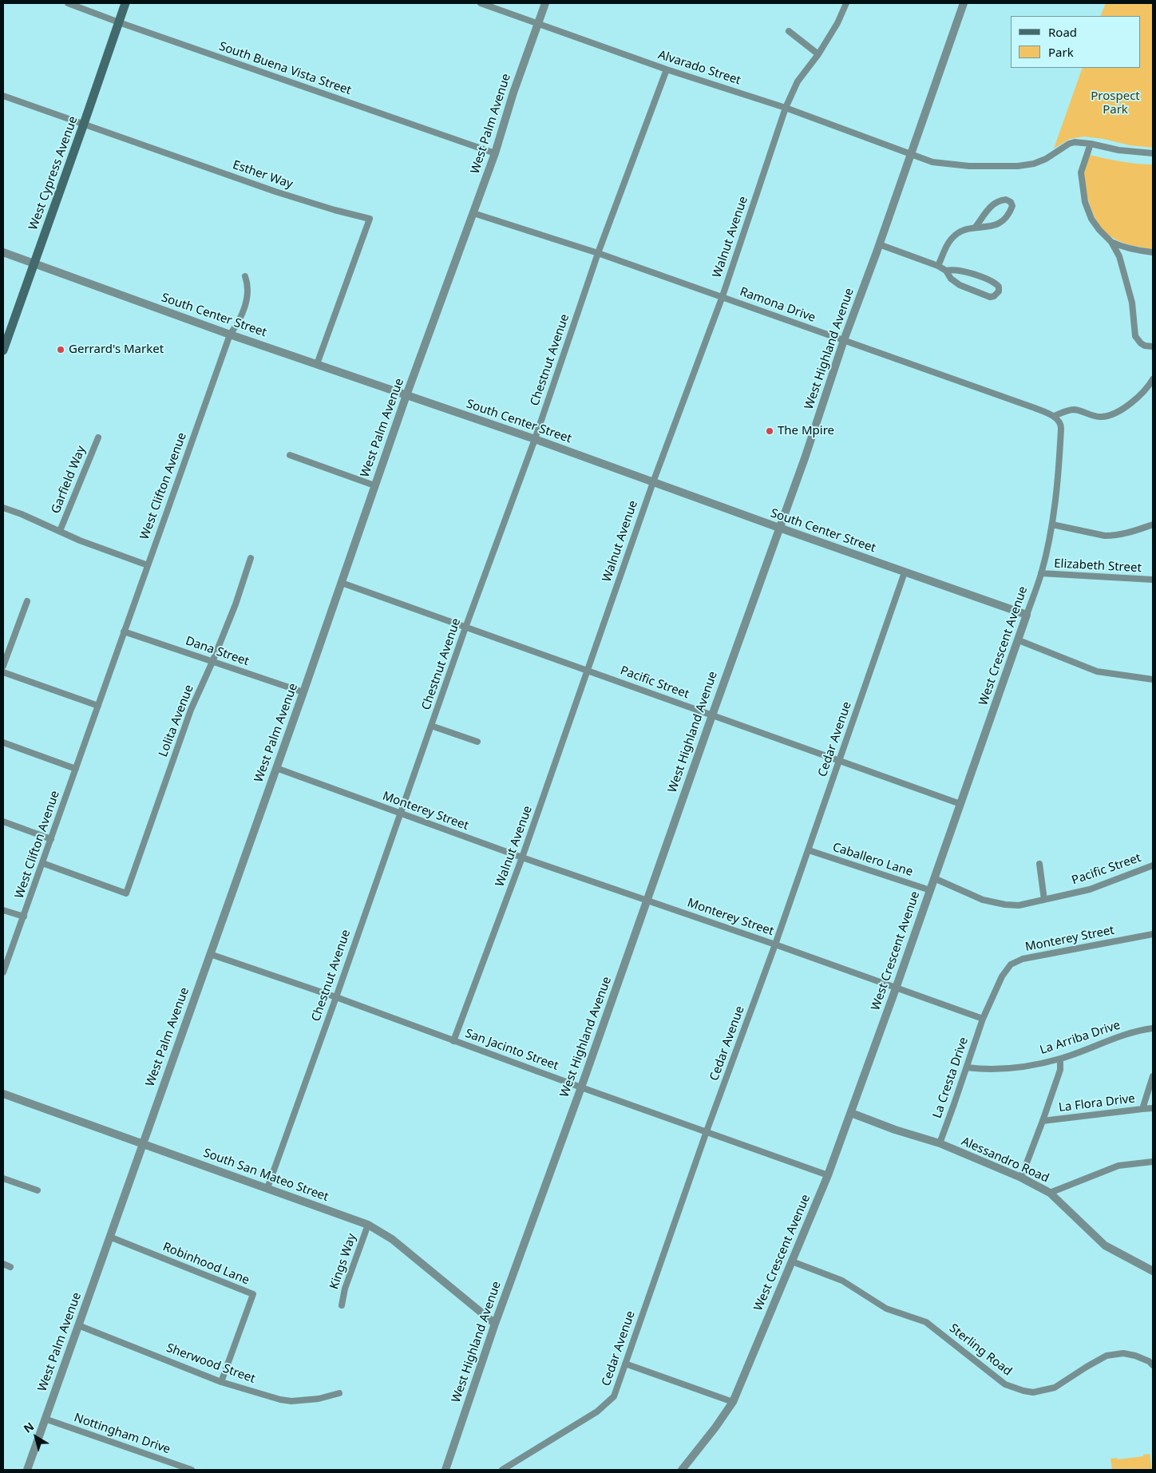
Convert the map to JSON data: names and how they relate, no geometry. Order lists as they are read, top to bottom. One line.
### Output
{"streets":{"main road":["West Cypress Avenue"],"street":["Alvarado Street","South Buena Vista Street","West Palm Avenue","Esther Way","Walnut Avenue","Ramona Drive","South Center Street","West Highland Avenue","Chestnut Avenue","Garfield Way","West Clifton Avenue","Elizabeth Street","West Crescent Avenue","Dana Street","Pacific Street","Lolita Avenue","Cedar Avenue","Monterey Street","Caballero Lane","La Arriba Drive","San Jacinto Street","La Cresta Drive","La Flora Drive","Alessandro Road","South San Mateo Street","Kings Way","Robinhood Lane","Sterling Road","Sherwood Street","Nottingham Drive"]},"crossings":[["Alvarado Street","West Palm Avenue"],["Alvarado Street","Walnut Avenue"],["Alvarado Street","West Highland Avenue"],["Alvarado Street","Chestnut Avenue"],["South Buena Vista Street","West Palm Avenue"],["South Buena Vista Street","West Cypress Avenue"],["West Palm Avenue","Ramona Drive"],["West Palm Avenue","South Center Street"],["West Palm Avenue","Dana Street"],["West Palm Avenue","Pacific Street"],["West Palm Avenue","Monterey Street"],["West Palm Avenue","San Jacinto Street"],["West Palm Avenue","South San Mateo Street"],["West Palm Avenue","Robinhood Lane"],["West Palm Avenue","Sherwood Street"],["West Palm Avenue","Nottingham Drive"],["West Cypress Avenue","Esther Way"],["West Cypress Avenue","South Center Street"],["Esther Way","South Center Street"],["Walnut Avenue","Ramona Drive"],["Walnut Avenue","South Center Street"],["Walnut Avenue","Pacific Street"],["Walnut Avenue","Monterey Street"],["Walnut Avenue","San Jacinto Street"],["Ramona Drive","West Highland Avenue"],["Ramona Drive","Chestnut Avenue"],["Ramona Drive","West Crescent Avenue"],["South Center Street","West Highland Avenue"],["South Center Street","Chestnut Avenue"],["South Center Street","West Clifton Avenue"],["South Center Street","West Crescent Avenue"],["South Center Street","Cedar Avenue"],["West Highland Avenue","Pacific Street"],["West Highland Avenue","Monterey Street"],["West Highland Avenue","San Jacinto Street"],["West Highland Avenue","South San Mateo Street"],["Chestnut Avenue","Pacific Street"],["Chestnut Avenue","Monterey Street"],["Chestnut Avenue","San Jacinto Street"],["Chestnut Avenue","South San Mateo Street"],["Garfield Way","West Clifton Avenue"],["West Clifton Avenue","Dana Street"],["West Clifton Avenue","Lolita Avenue"],["Elizabeth Street","West Crescent Avenue"],["West Crescent Avenue","Pacific Street"],["West Crescent Avenue","Monterey Street"],["West Crescent Avenue","Caballero Lane"],["West Crescent Avenue","San Jacinto Street"],["West Crescent Avenue","Alessandro Road"],["West Crescent Avenue","Sterling Road"],["Dana Street","Lolita Avenue"],["Pacific Street","Cedar Avenue"],["Cedar Avenue","Monterey Street"],["Cedar Avenue","Caballero Lane"],["Cedar Avenue","San Jacinto Street"],["Monterey Street","La Cresta Drive"],["La Arriba Drive","La Cresta Drive"],["La Cresta Drive","Alessandro Road"],["South San Mateo Street","Kings Way"],["Robinhood Lane","Sherwood Street"]],"parks":["Prospect Park"],"places":["Gerrard's Market","The Mpire"],"legend":["Road","Park"],"north":"top left"}
